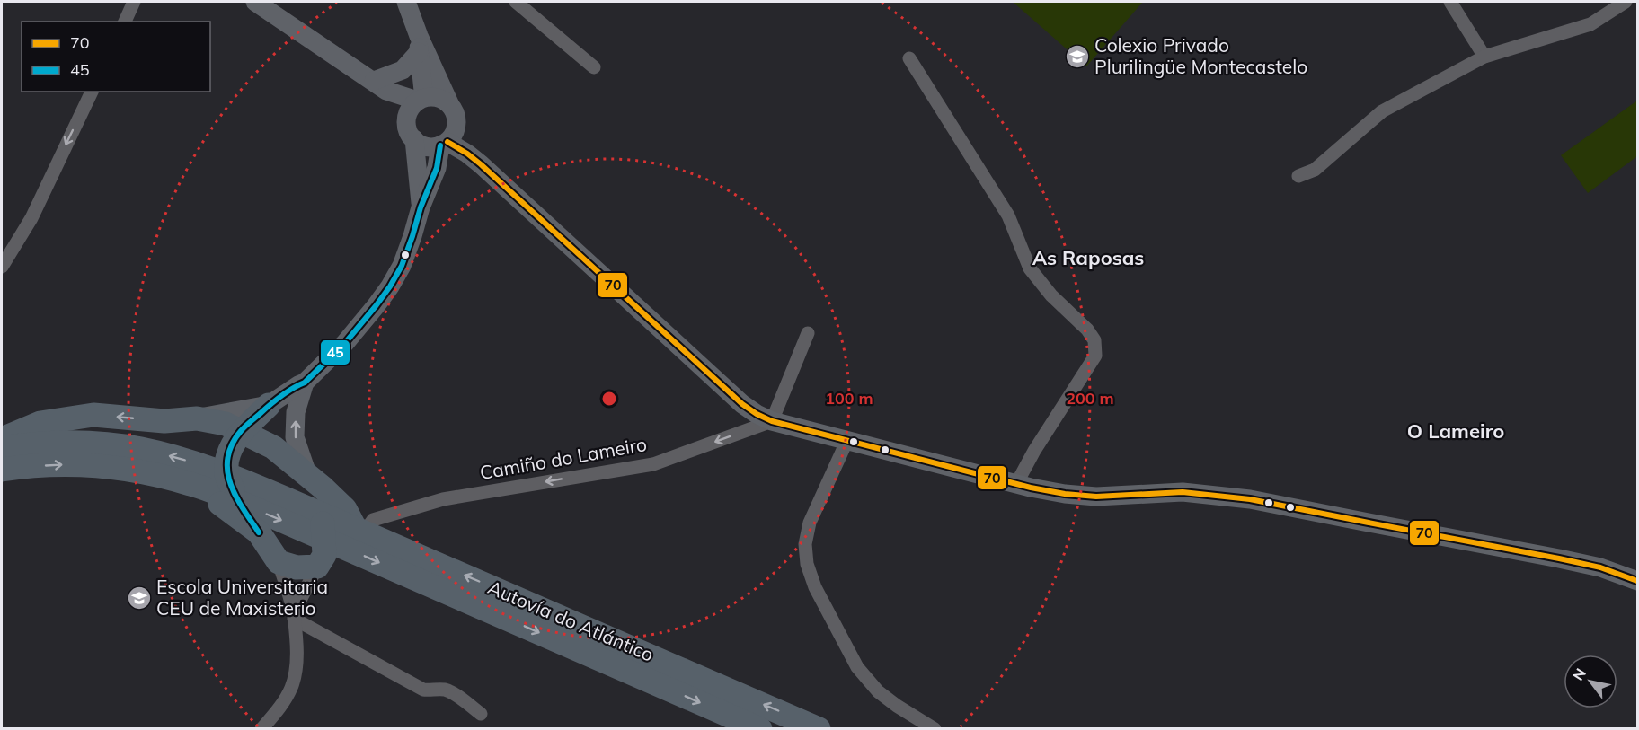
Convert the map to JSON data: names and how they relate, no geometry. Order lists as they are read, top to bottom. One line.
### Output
{"streets":{"highway":["Autovía do Atlántico"],"street":["Camiño do Lameiro"]},"crossings":[["Camiño do Lameiro","Autovía do Atlántico"]],"one_way":["Camiño do Lameiro"],"districts":["As Raposas","O Lameiro"],"places":{"school or university":["Colexio Privado Plurilingüe Montecastelo","Escola Universitaria CEU de Maxisterio"]},"lines":["transit line 70","transit line 45"],"legend":["70","45"],"north":"top left","rings":["100 m","200 m"]}
